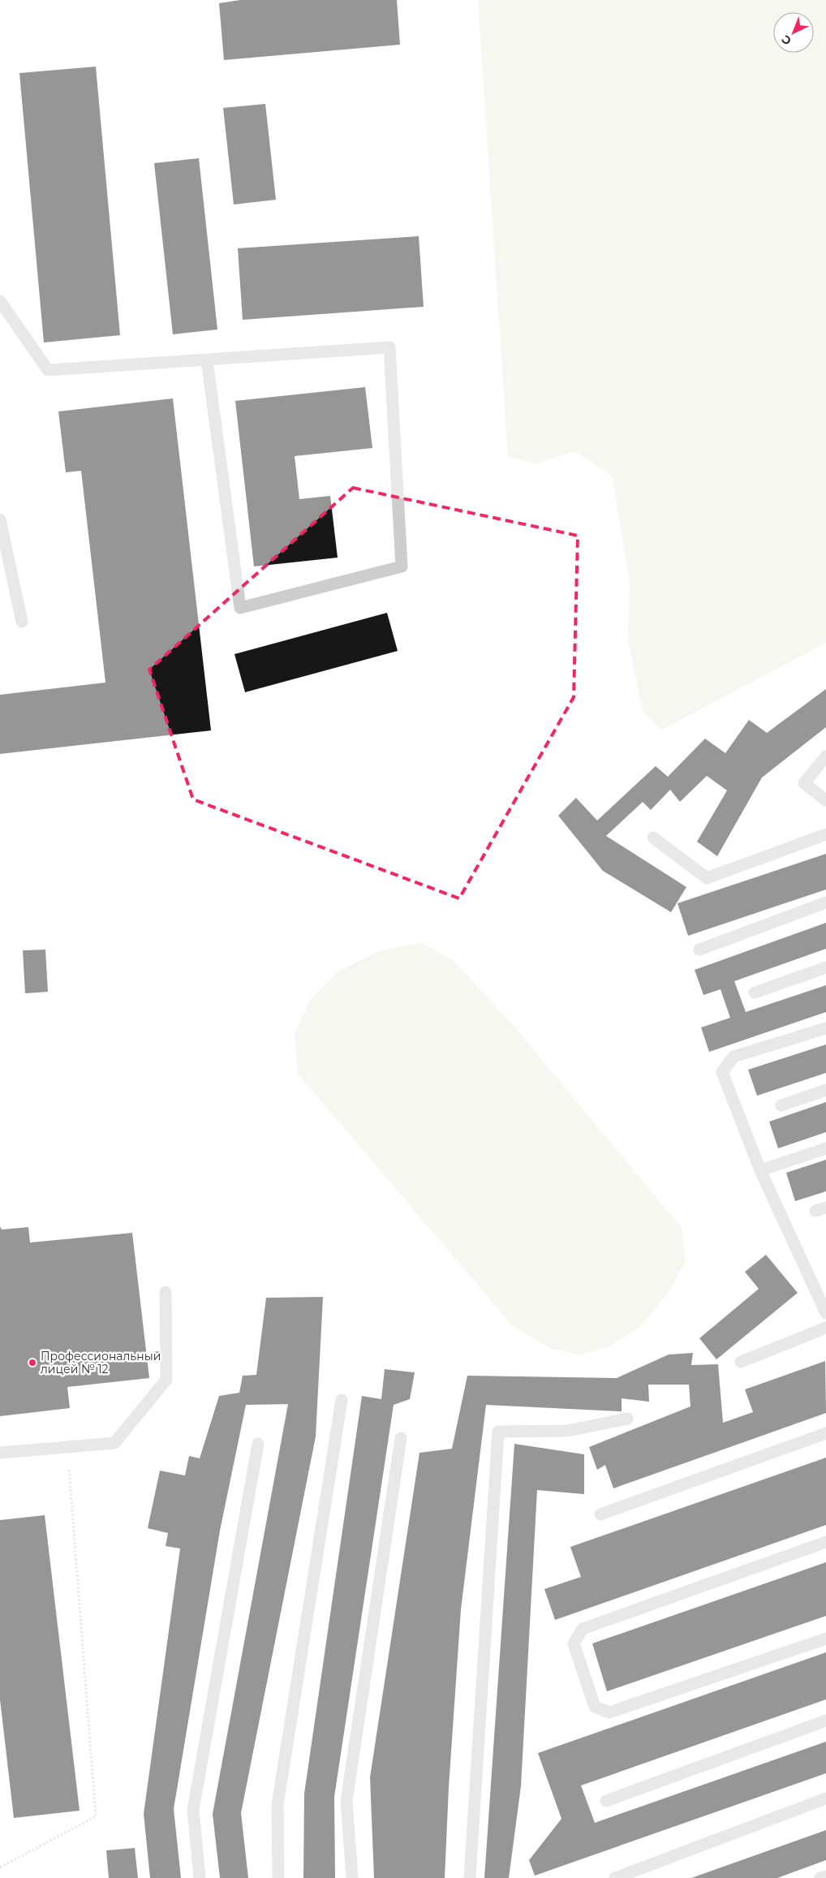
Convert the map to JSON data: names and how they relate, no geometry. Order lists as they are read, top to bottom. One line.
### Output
{"places":["Профессиональный лицей № 12"],"north":"bottom left"}
